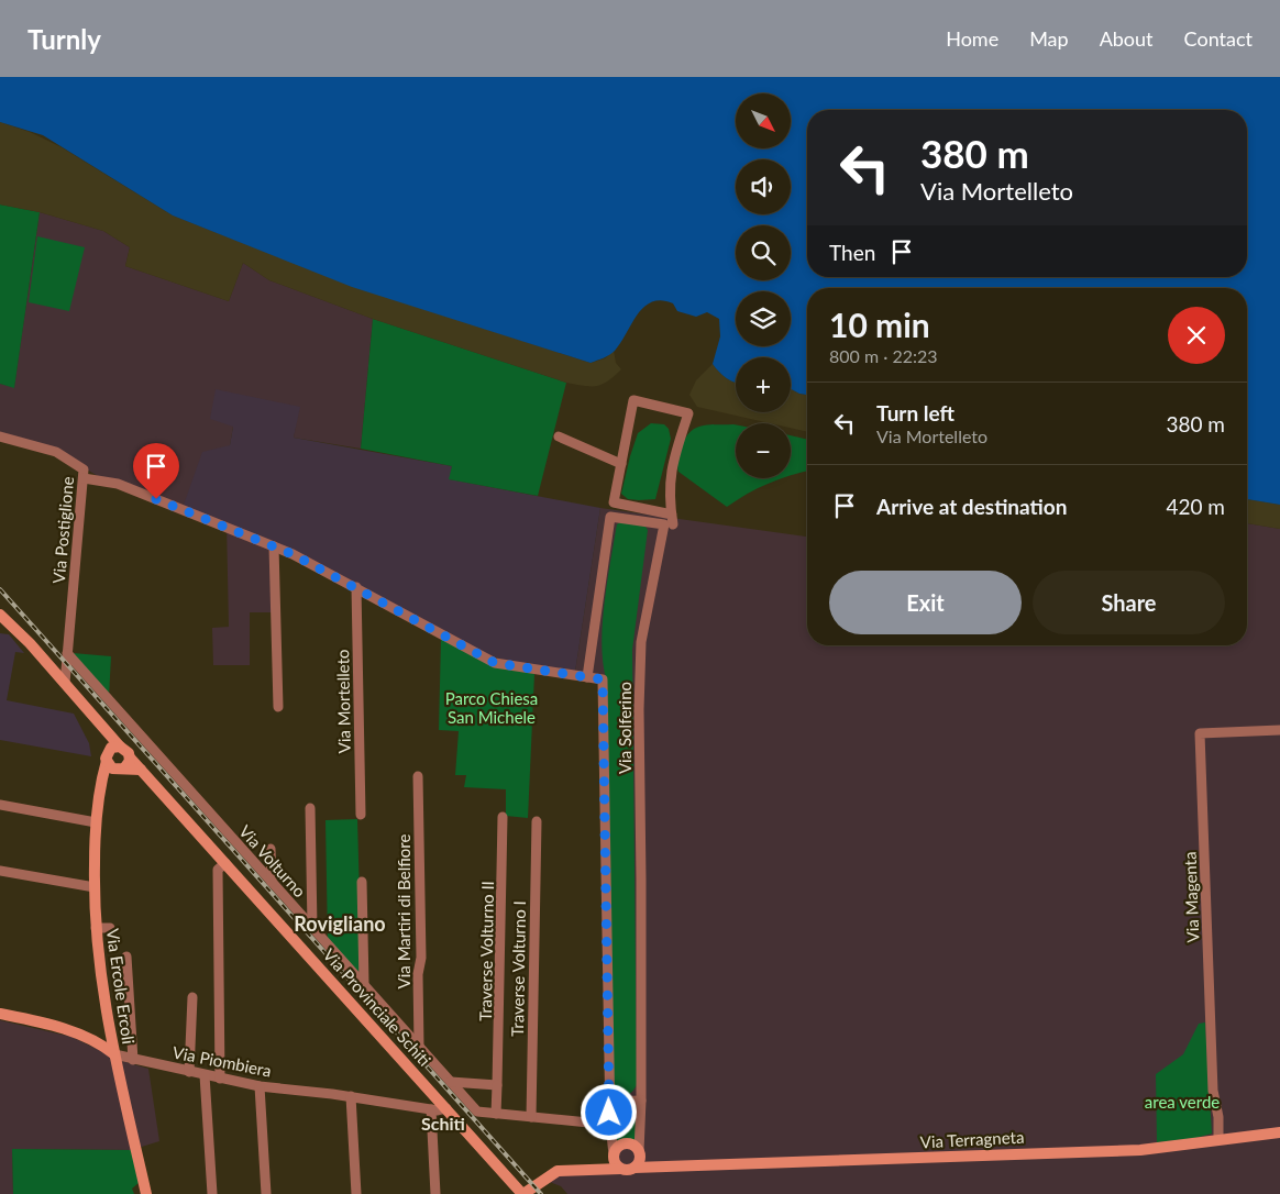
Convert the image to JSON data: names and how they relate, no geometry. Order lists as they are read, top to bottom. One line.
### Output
{"streets":{"street":["Via Postiglione","Via Mortelleto","Via Solferino","Via Volturno","Via Magenta","Via Martiri di Belfiore","Traverse Volturno II","Traverse Volturno I","Via Ercole Ercoli","Via Provinciale Schiti","Via Piombiera","Via Terragneta"]},"crossings":[["Via Postiglione","Via Volturno"],["Via Solferino","Via Volturno"],["Via Solferino","Via Terragneta"],["Via Volturno","Via Martiri di Belfiore"],["Via Volturno","Traverse Volturno II"],["Via Volturno","Traverse Volturno I"],["Via Magenta","Via Terragneta"],["Via Ercole Ercoli","Via Provinciale Schiti"],["Via Ercole Ercoli","Via Piombiera"],["Via Provinciale Schiti","Via Piombiera"]],"districts":["Rovigliano","Schiti"],"parks":["Parco Chiesa San Michele","area verde"],"north":"bottom right","page":{"header":"Turnly","nav":["Home","Map","About","Contact"],"map_buttons":["+","−"],"turn":["380 m","Via Mortelleto"],"then":"Then","heading":["10 min","800 m · 22:23"],"list":[{"name":"Turn left","note":"Via Mortelleto","value":"380 m"},{"name":"Arrive at destination","value":"420 m"}],"buttons":["Exit","Share"]}}
